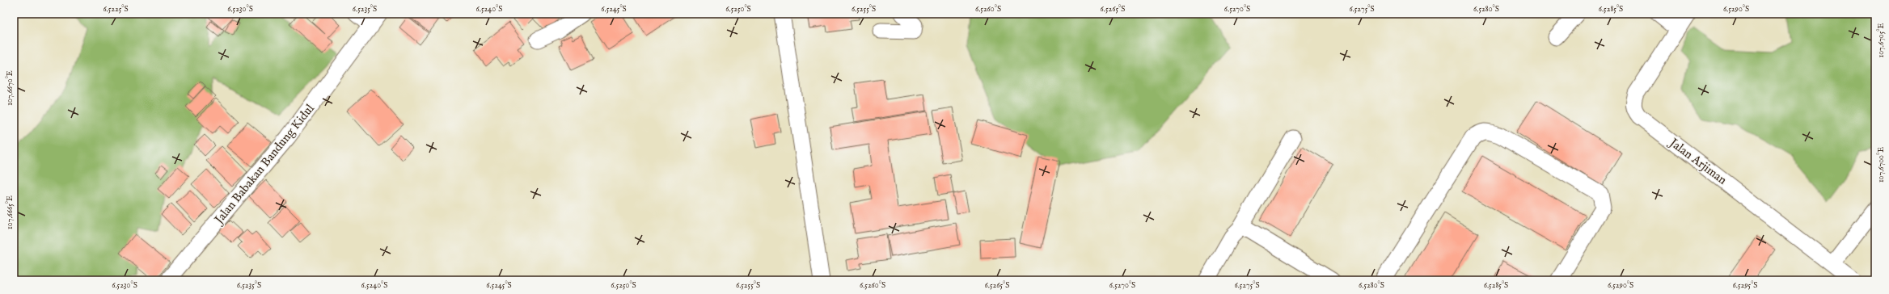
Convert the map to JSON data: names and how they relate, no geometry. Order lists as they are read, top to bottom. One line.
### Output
{"streets":{"street":["Jalan Arjiman","Jalan Babakan Bandung Kidul"]},"coordinates":["6.5225°S","6.5230°S","6.5235°S","6.5240°S","6.5245°S","6.5250°S","6.5255°S","6.5260°S","6.5265°S","6.5270°S","6.5275°S","6.5280°S","6.5285°S","6.5290°S","107.6705°E","107.6670°E","107.6700°E","107.6665°E","6.5295°S"]}
